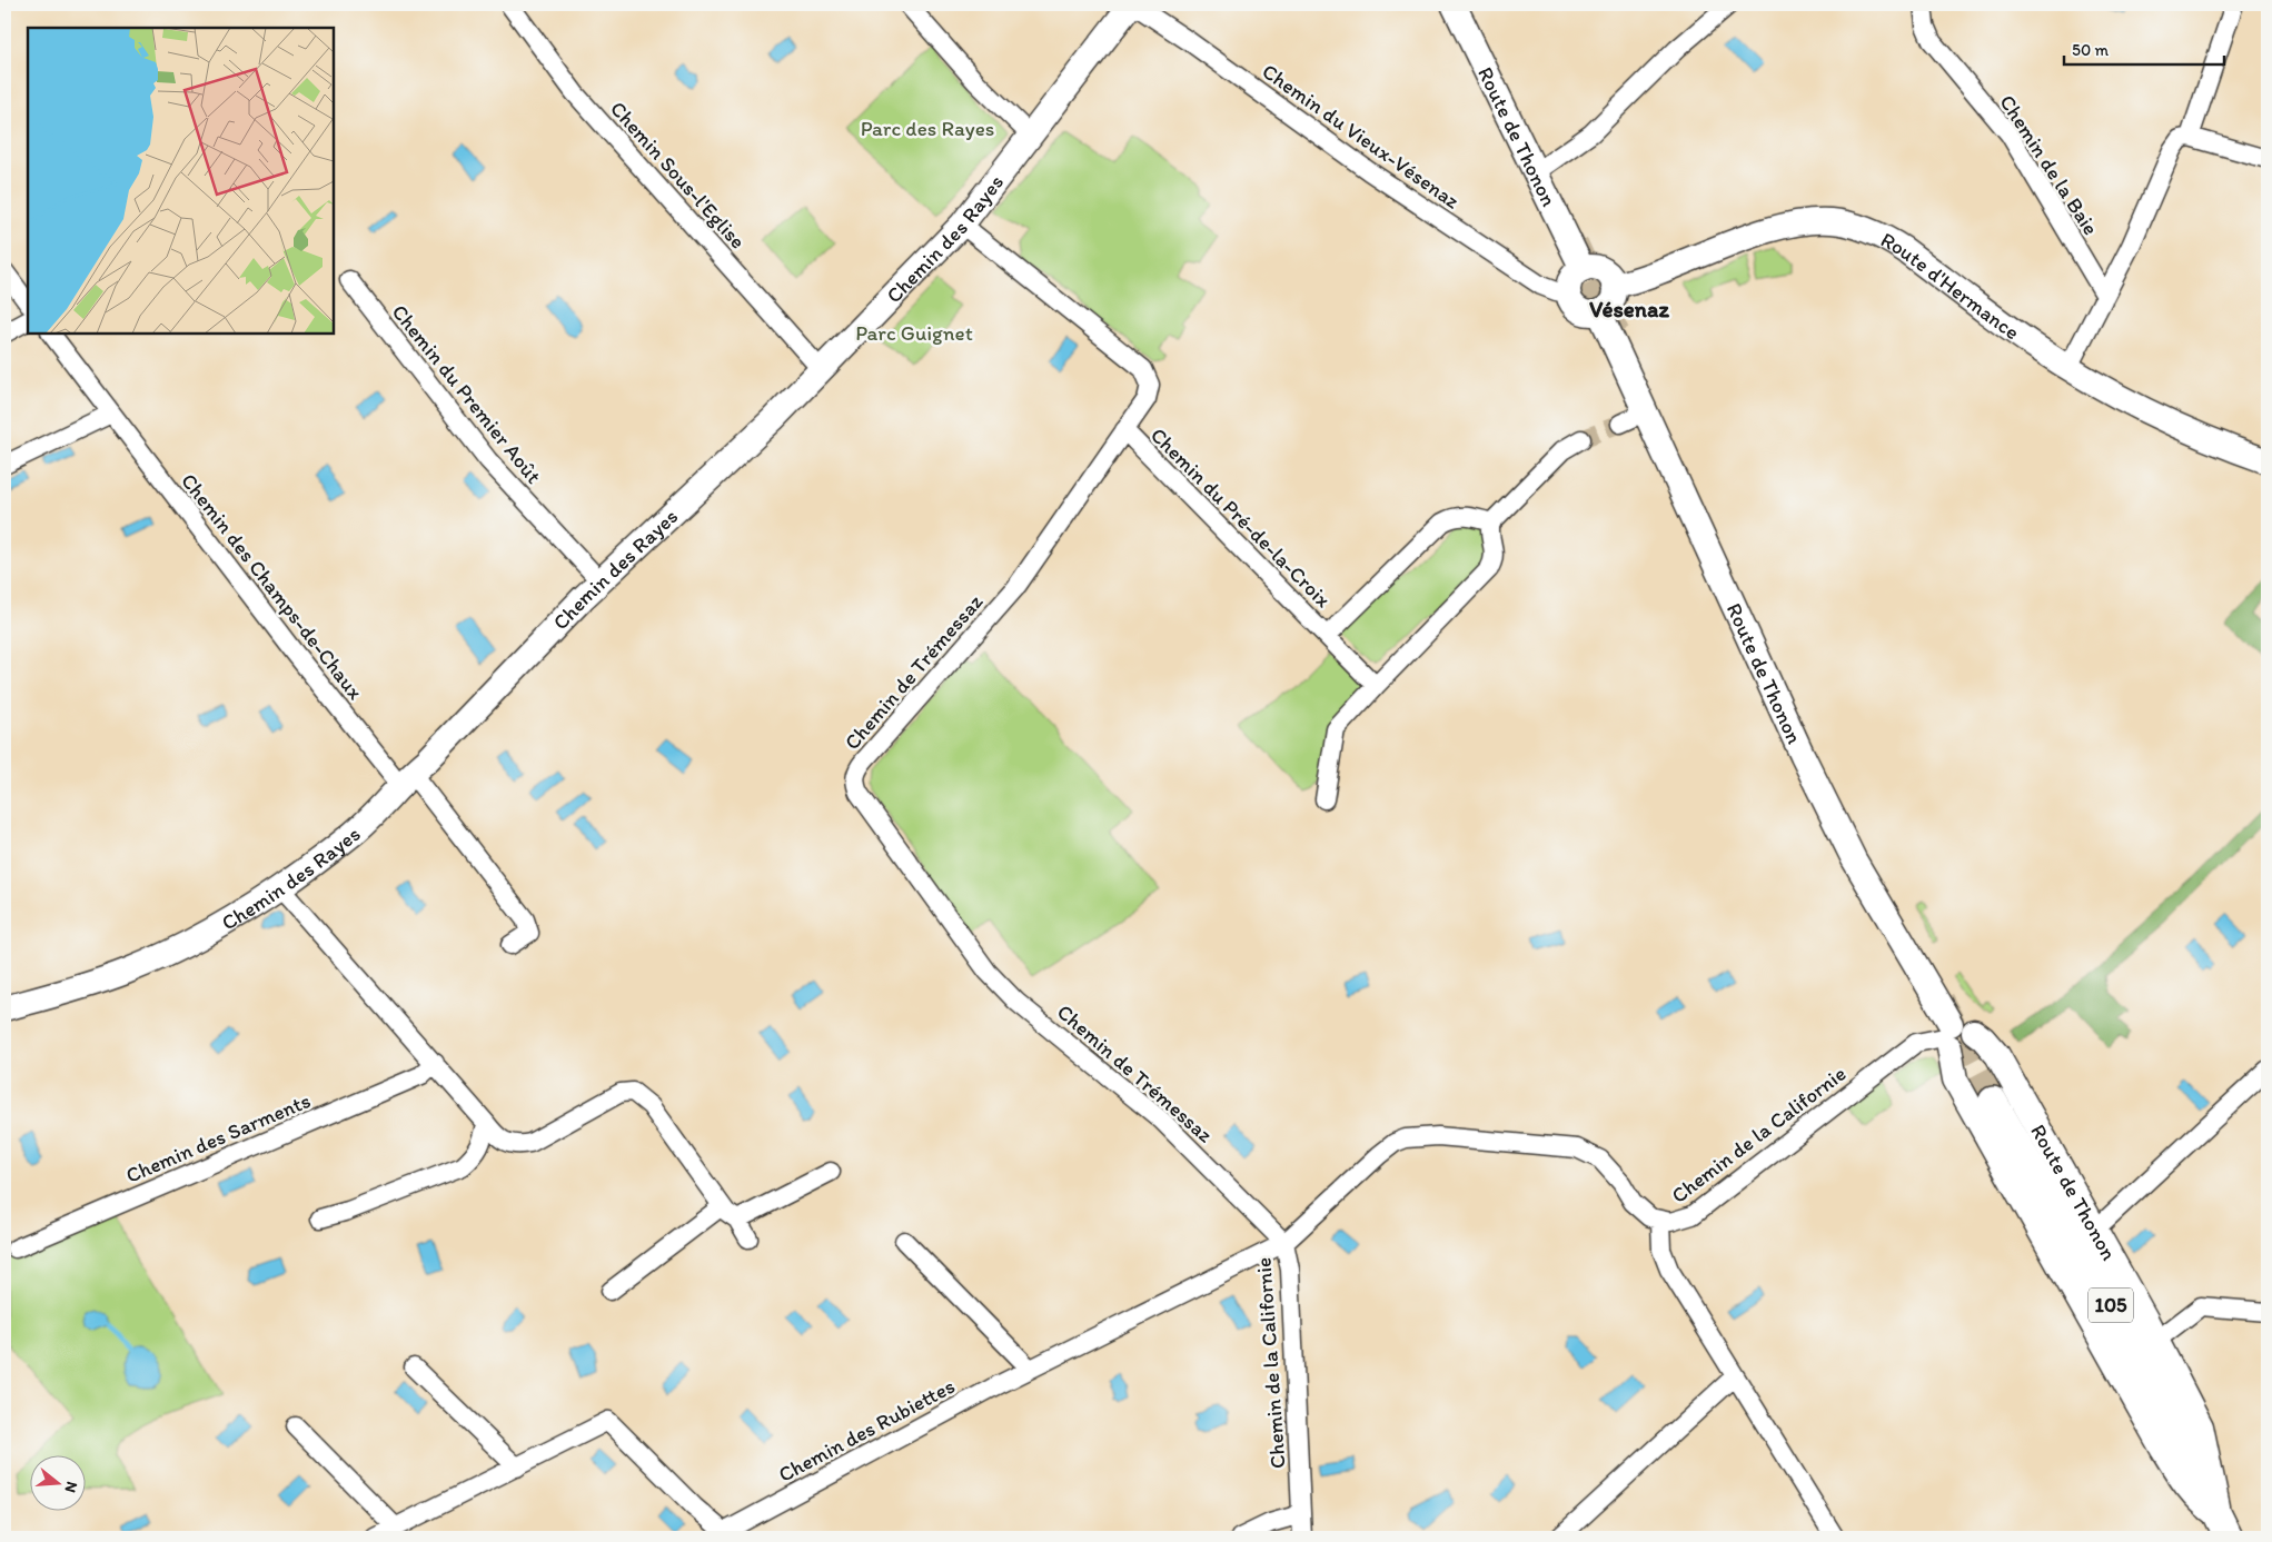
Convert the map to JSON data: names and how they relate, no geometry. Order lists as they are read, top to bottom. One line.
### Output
{"streets":{"main road":["105"],"street":["Chemin du Vieux-Vésenaz","Route de Thonon","Chemin de la Baie","Chemin Sous-l'Eglise","Chemin des Rayes","Route d'Hermance","Chemin du Premier Août","Chemin du Pré-de-la-Croix","Chemin des Champs-de-Chaux","Chemin de Trémessaz","Chemin de la Californie","Chemin des Sarments","Chemin des Rubiettes"]},"crossings":[["Chemin du Vieux-Vésenaz","Route de Thonon"],["Chemin du Vieux-Vésenaz","Chemin des Rayes"],["Chemin du Vieux-Vésenaz","Route d'Hermance"],["Route de Thonon","Route d'Hermance"],["Route de Thonon","Chemin de la Californie"],["Route de Thonon","105"],["Chemin Sous-l'Eglise","Chemin des Rayes"],["Chemin des Rayes","Chemin du Premier Août"],["Chemin des Rayes","Chemin des Champs-de-Chaux"],["Chemin des Rayes","Chemin de Trémessaz"],["Chemin du Pré-de-la-Croix","Chemin de Trémessaz"],["Chemin de Trémessaz","Chemin de la Californie"],["Chemin de Trémessaz","Chemin des Rubiettes"],["Chemin de la Californie","Chemin des Rubiettes"]],"districts":["Vésenaz"],"parks":["Parc des Rayes","Parc Guignet"],"scale_bar":"50 m","north":"right"}
